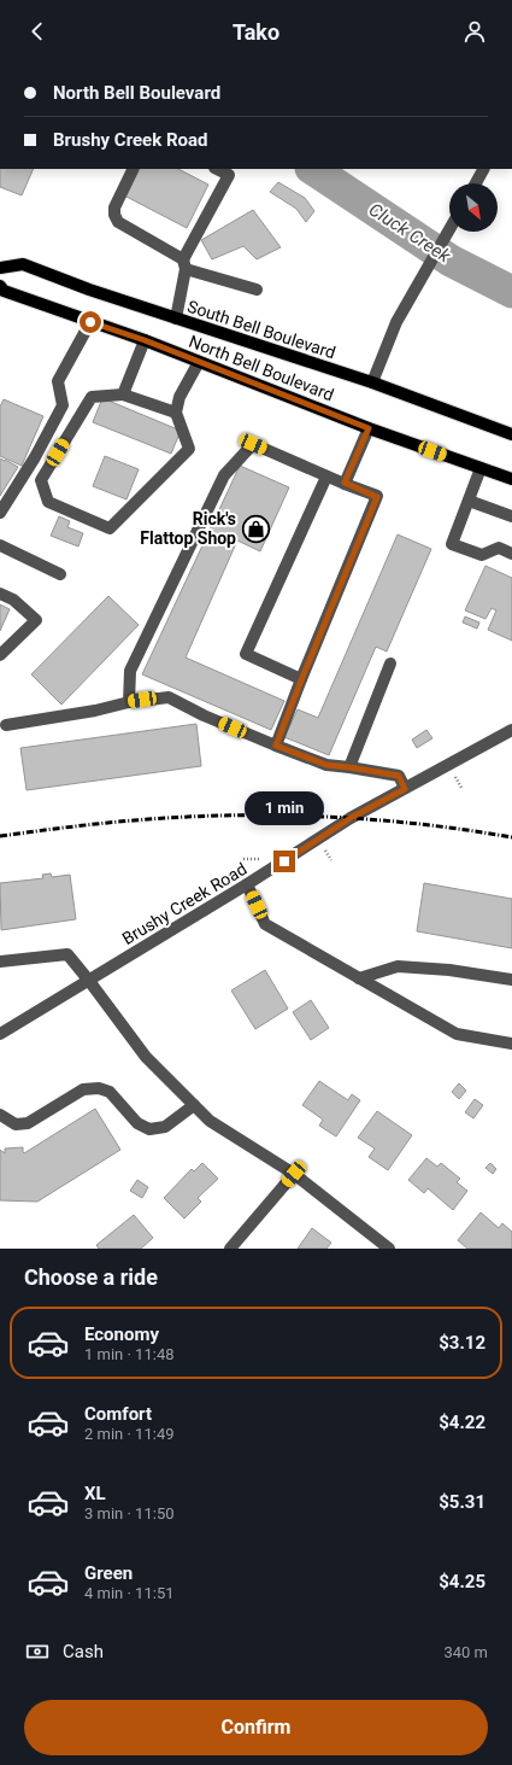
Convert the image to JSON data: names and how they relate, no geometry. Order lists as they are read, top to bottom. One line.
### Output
{"streets":{"main road":["South Bell Boulevard","North Bell Boulevard"],"street":["Brushy Creek Road"]},"water":["Cluck Creek"],"places":{"shop":["Rick's Flattop Shop"]},"north":"bottom right","page":{"header":"Tako","banner":["North Bell Boulevard","Brushy Creek Road"],"bubble":"1 min","heading":"Choose a ride","list":[{"name":"Economy","note":"1 min · 11:48","value":"$3.12"},{"name":"Comfort","note":"2 min · 11:49","value":"$4.22"},{"name":"XL","note":"3 min · 11:50","value":"$5.31"},{"name":"Green","note":"4 min · 11:51","value":"$4.25"}],"pay":["Cash","340 m"],"buttons":"Confirm"}}
